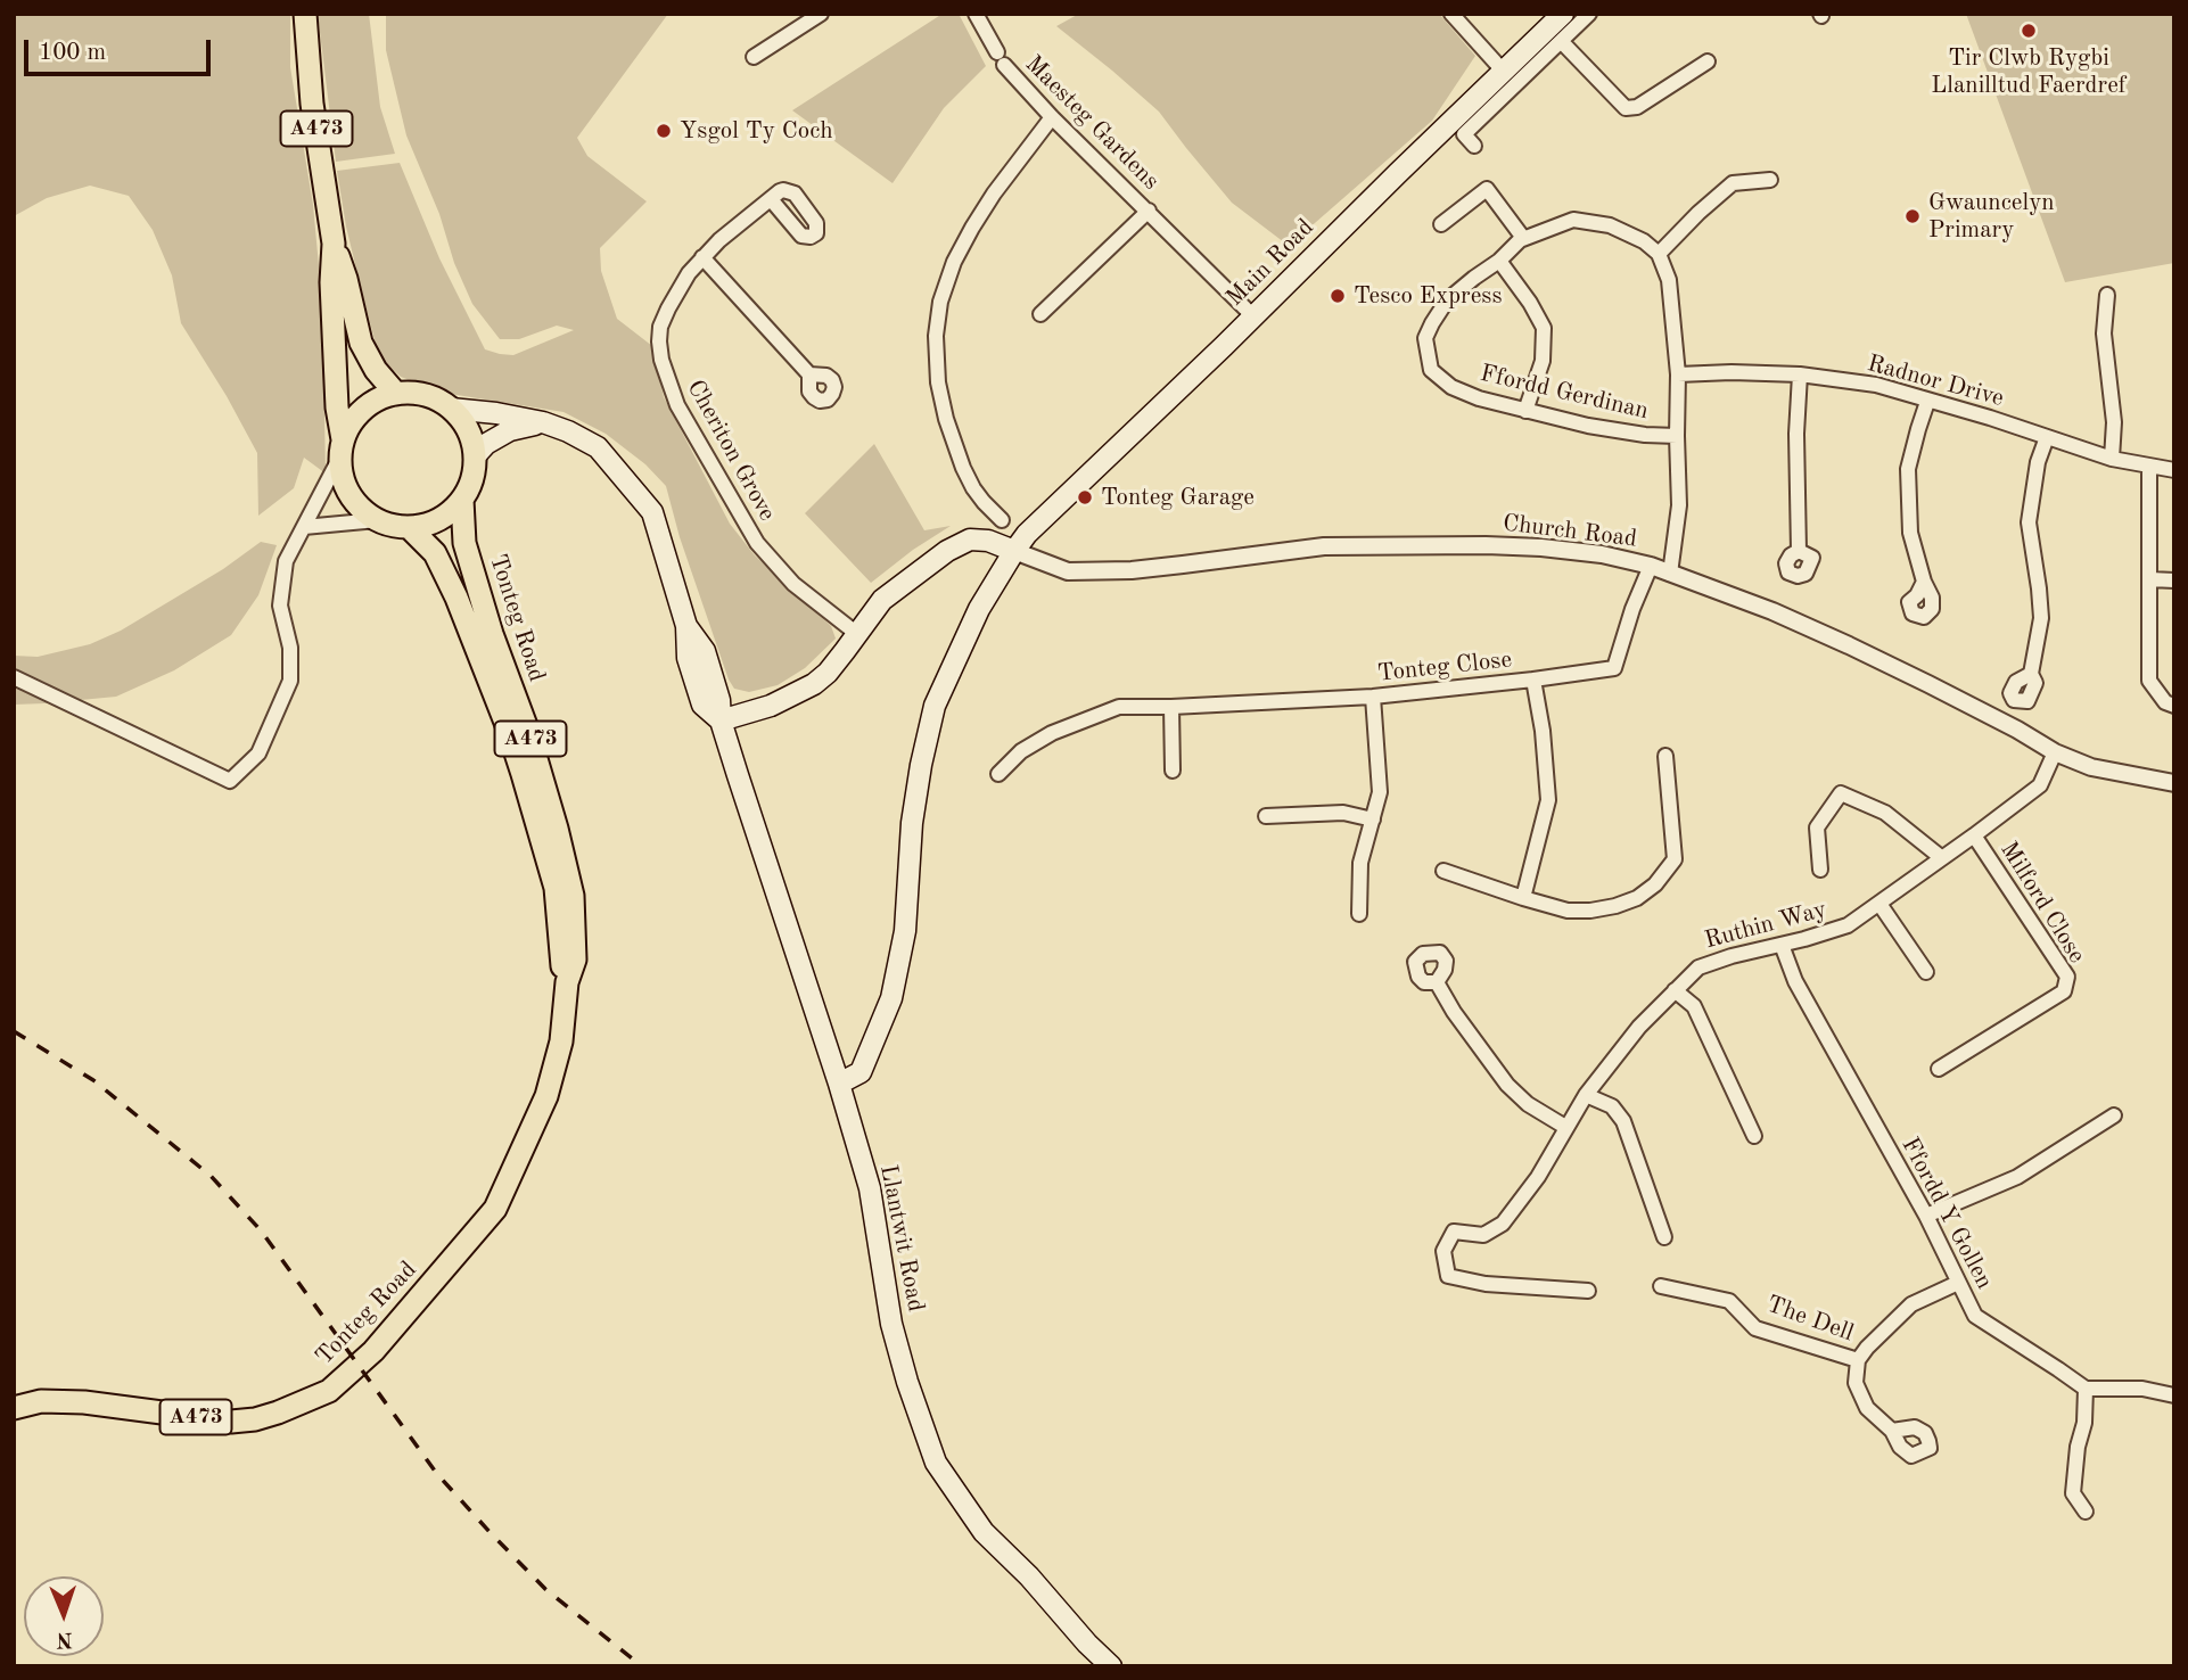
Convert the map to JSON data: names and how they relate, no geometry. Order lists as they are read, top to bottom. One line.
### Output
{"streets":{"main road":["A473","Main Road","Tonteg Road","Llantwit Road"],"street":["Maesteg Gardens","Radnor Drive","Ffordd Gerdinan","Cheriton Grove","Church Road","Tonteg Close","Milford Close","Ruthin Way","Ffordd Y Gollen","The Dell"]},"crossings":[["Maesteg Gardens","Main Road"],["A473","Tonteg Road"],["Main Road","Church Road"],["Main Road","Llantwit Road"],["Radnor Drive","Ffordd Gerdinan"],["Ffordd Gerdinan","Church Road"],["Church Road","Tonteg Close"],["Church Road","Ruthin Way"],["Milford Close","Ruthin Way"],["Ruthin Way","Ffordd Y Gollen"],["Ffordd Y Gollen","The Dell"]],"places":["Tir Clwb Rygbi Llanilltud Faerdref","Ysgol Ty Coch","Gwauncelyn Primary","Tesco Express","Tonteg Garage"],"scale_bar":"100 m","north":"bottom"}
